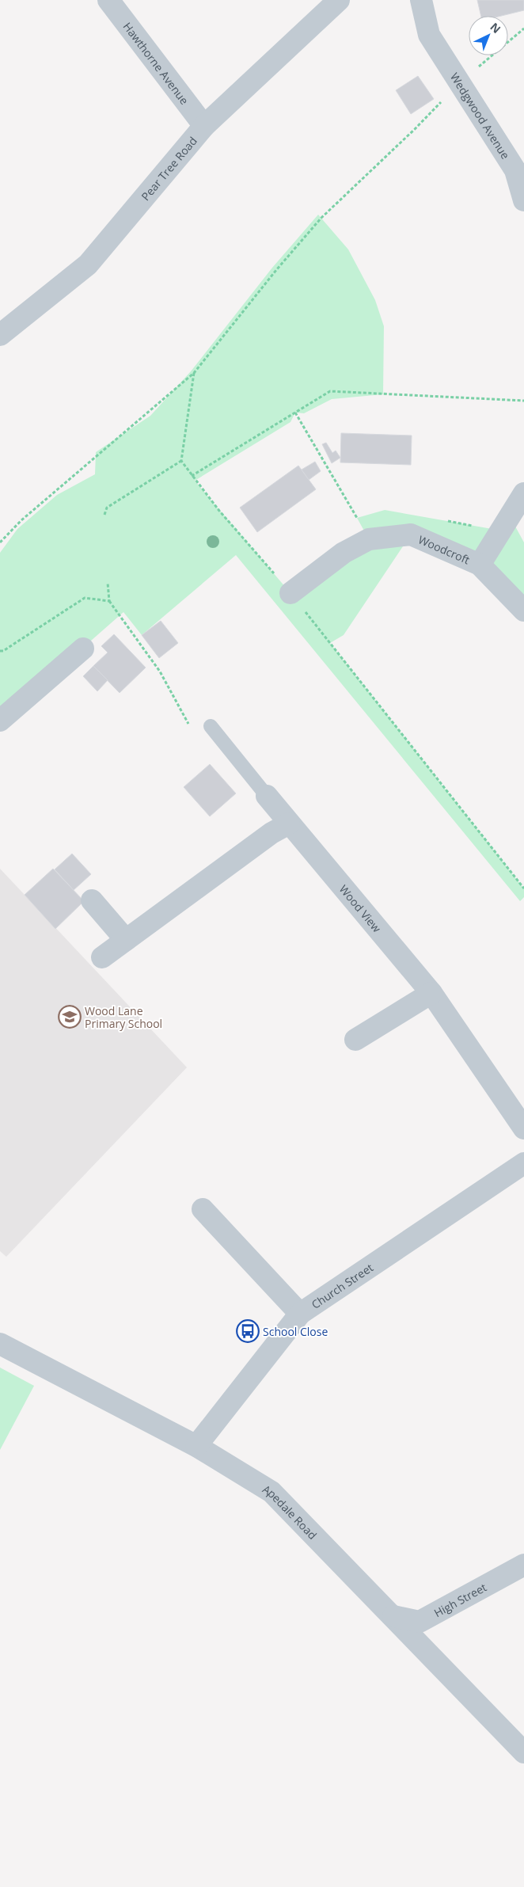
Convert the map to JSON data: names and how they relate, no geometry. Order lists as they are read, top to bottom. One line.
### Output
{"streets":{"street":["Hawthorne Avenue","Wedgwood Avenue","Pear Tree Road","Woodcroft","Wood View","Church Street","Apedale Road","High Street"]},"crossings":[["Hawthorne Avenue","Pear Tree Road"],["Church Street","Apedale Road"],["Apedale Road","High Street"]],"places":{"school or university":["Wood Lane Primary School"],"bus stop":["School Close"]},"north":"top right"}
